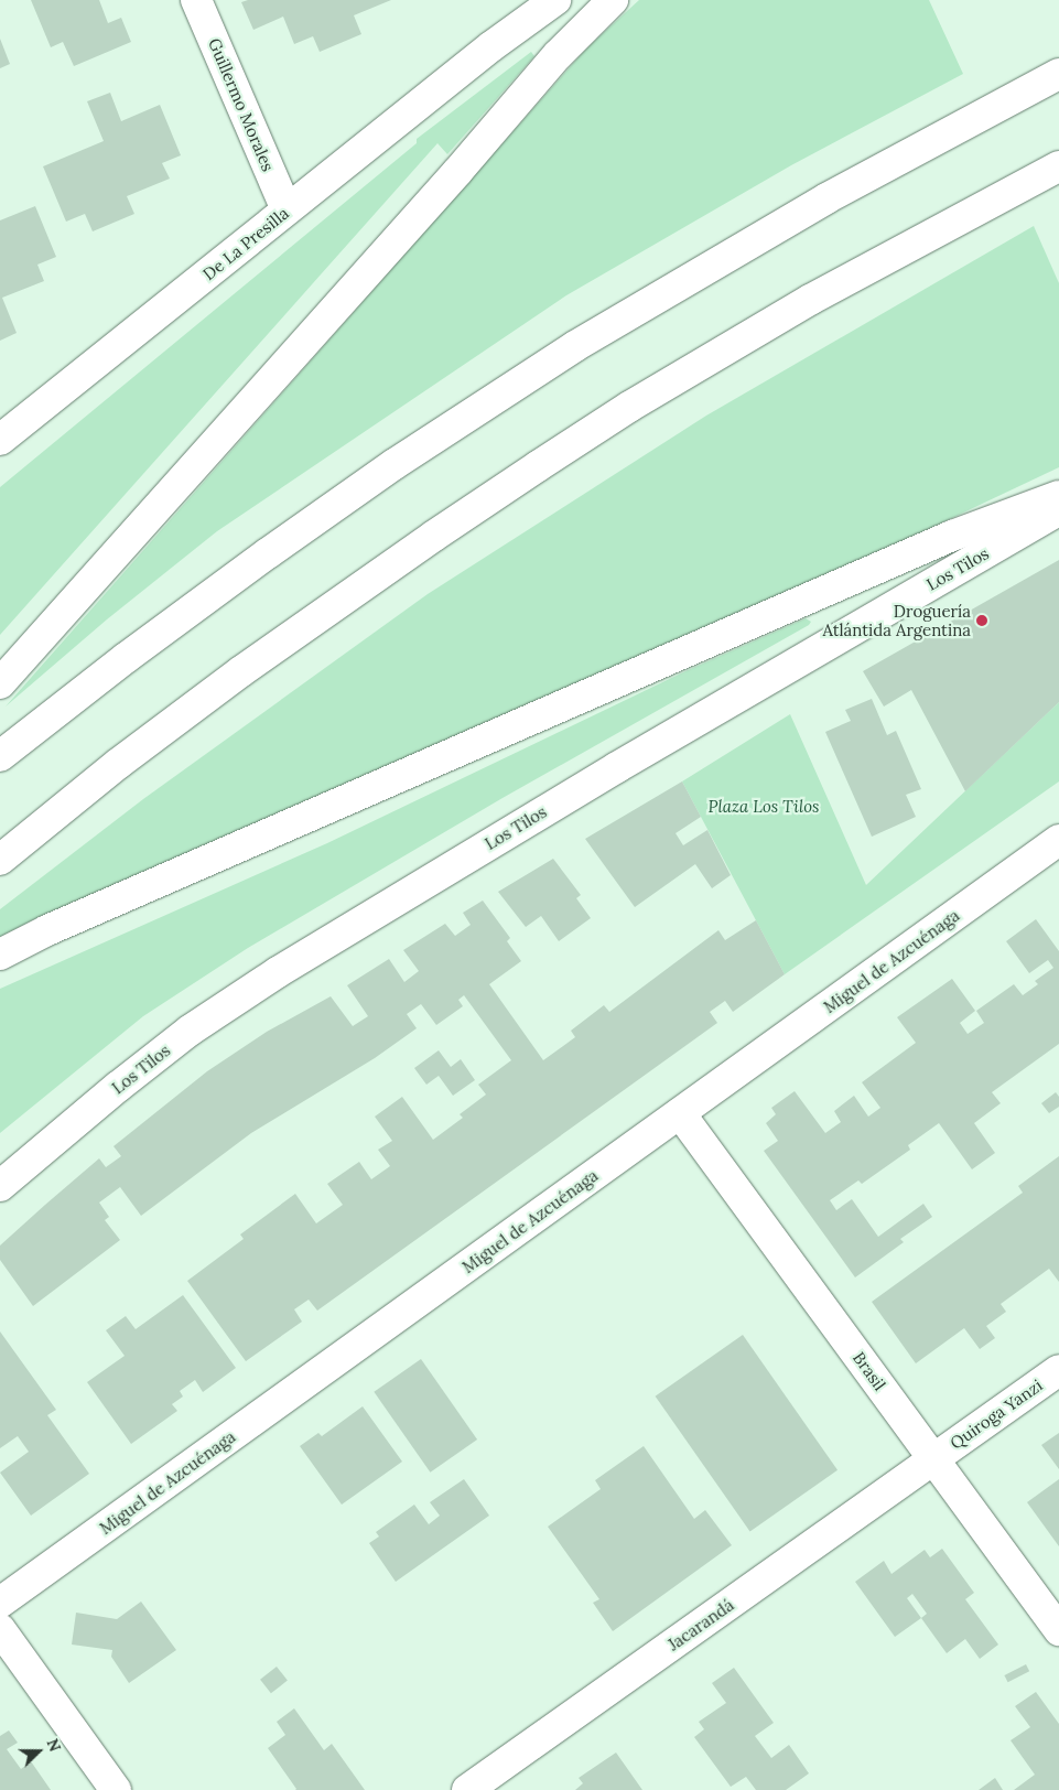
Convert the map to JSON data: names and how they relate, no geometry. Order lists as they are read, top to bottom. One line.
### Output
{"streets":{"main road":["Guillermo Morales","De La Presilla","Los Tilos","Miguel de Azcuénaga","Brasil","Quiroga Yanzi","Jacarandá"]},"crossings":[["Guillermo Morales","De La Presilla"],["Miguel de Azcuénaga","Brasil"],["Brasil","Quiroga Yanzi"],["Brasil","Jacarandá"],["Quiroga Yanzi","Jacarandá"]],"parks":["Plaza Los Tilos"],"places":["Droguería Atlántida Argentina"],"north":"right"}
